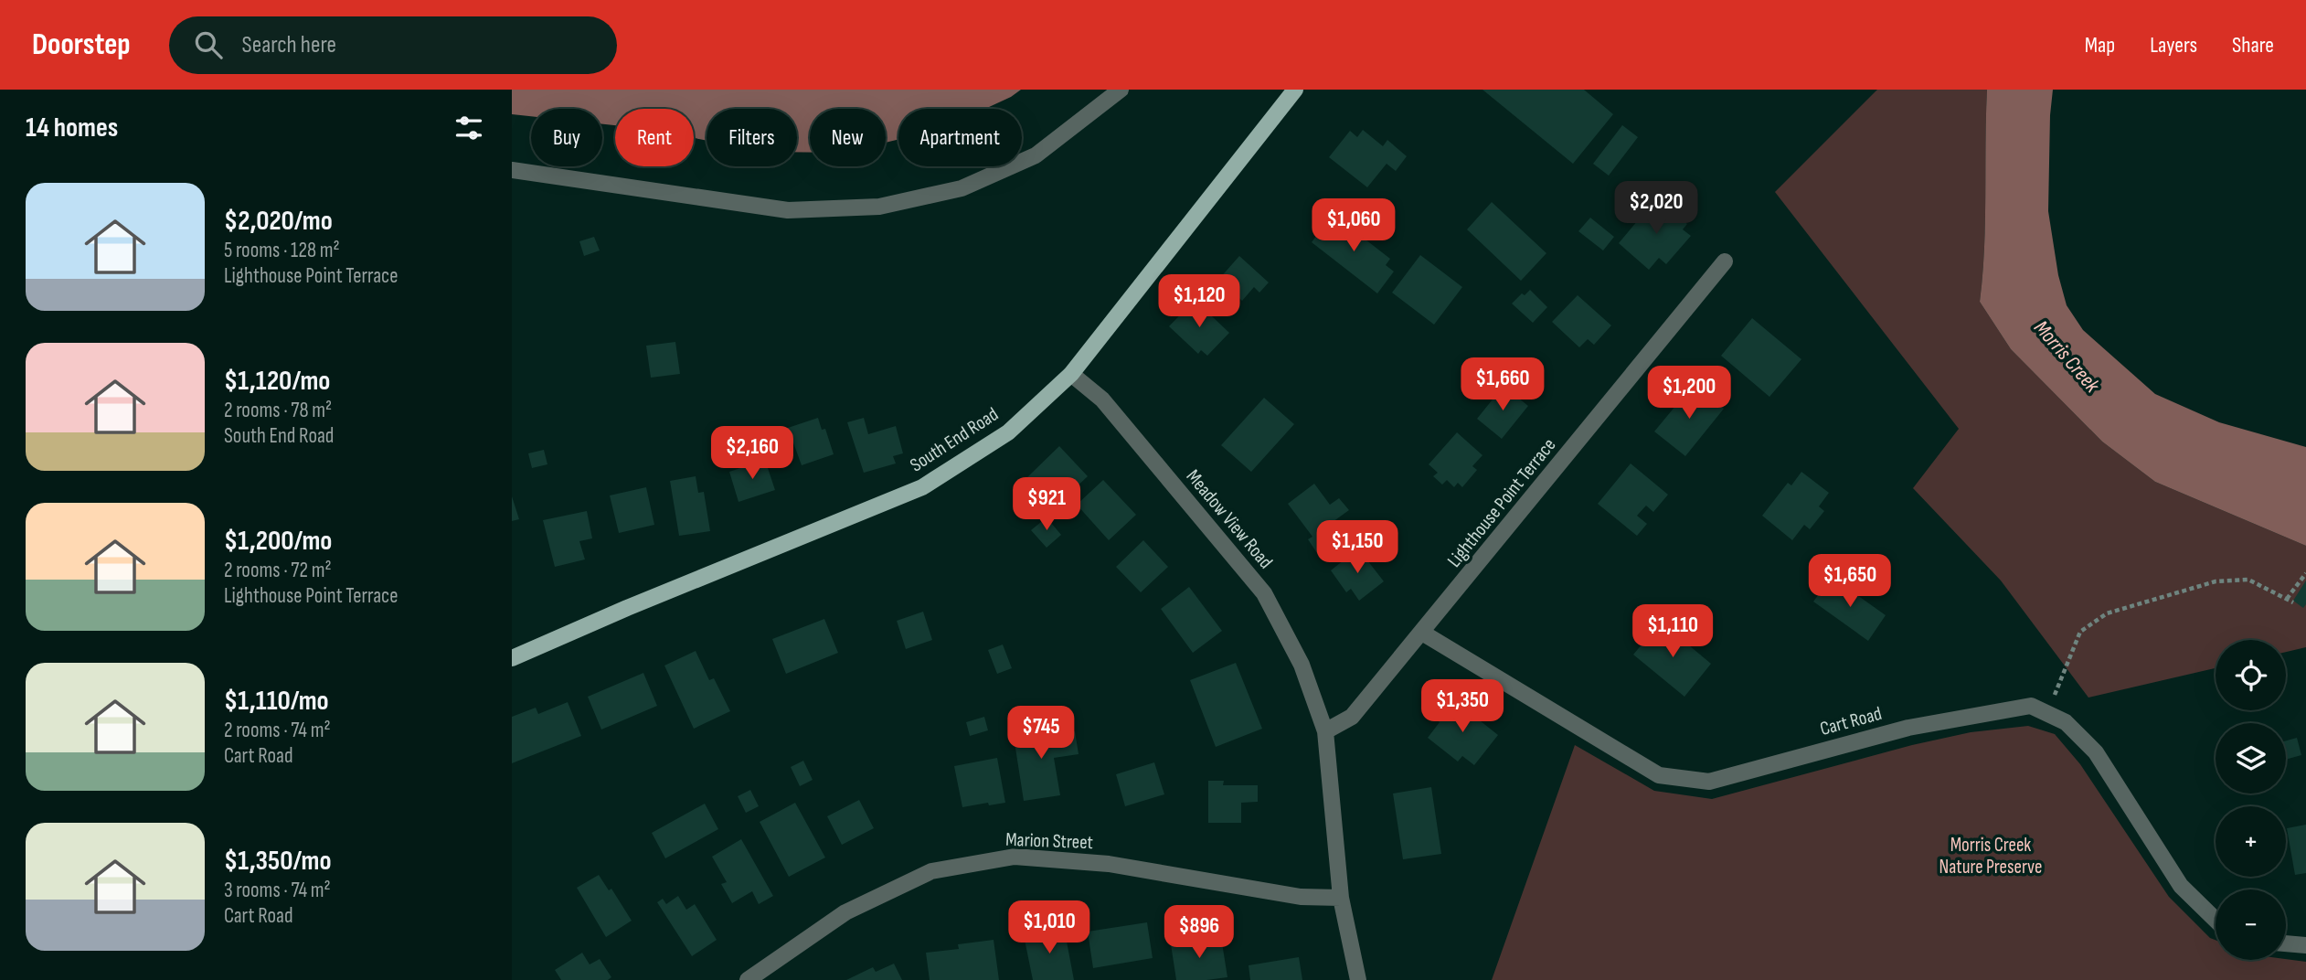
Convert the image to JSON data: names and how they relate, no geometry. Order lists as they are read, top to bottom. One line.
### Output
{"streets":{"main road":["South End Road"],"street":["Lighthouse Point Terrace","Meadow View Road","Cart Road","Marion Street"]},"crossings":[["South End Road","Meadow View Road"],["Lighthouse Point Terrace","Meadow View Road"],["Lighthouse Point Terrace","Cart Road"],["Meadow View Road","Marion Street"]],"water":["Morris Creek"],"parks":["Morris Creek Nature Preserve"],"page":{"header":"Doorstep","search":"Search here","nav":["Map","Layers","Share"],"heading":"14 homes","chip":["Buy","Rent","Filters","New","Apartment"],"list":[{"name":"$2,020/mo","note":"5 rooms · 128 m² · Lighthouse Point Terrace"},{"name":"$1,120/mo","note":"2 rooms · 78 m² · South End Road"},{"name":"$1,200/mo","note":"2 rooms · 72 m² · Lighthouse Point Terrace"},{"name":"$1,110/mo","note":"2 rooms · 74 m² · Cart Road"},{"name":"$1,350/mo","note":"3 rooms · 74 m² · Cart Road"}],"price":["$2,020","$1,060","$1,120","$1,660","$1,200","$2,160","$921","$1,150","$1,650","$1,110","$1,350","$745","$1,010","$896"],"map_buttons":["+","−"]}}
